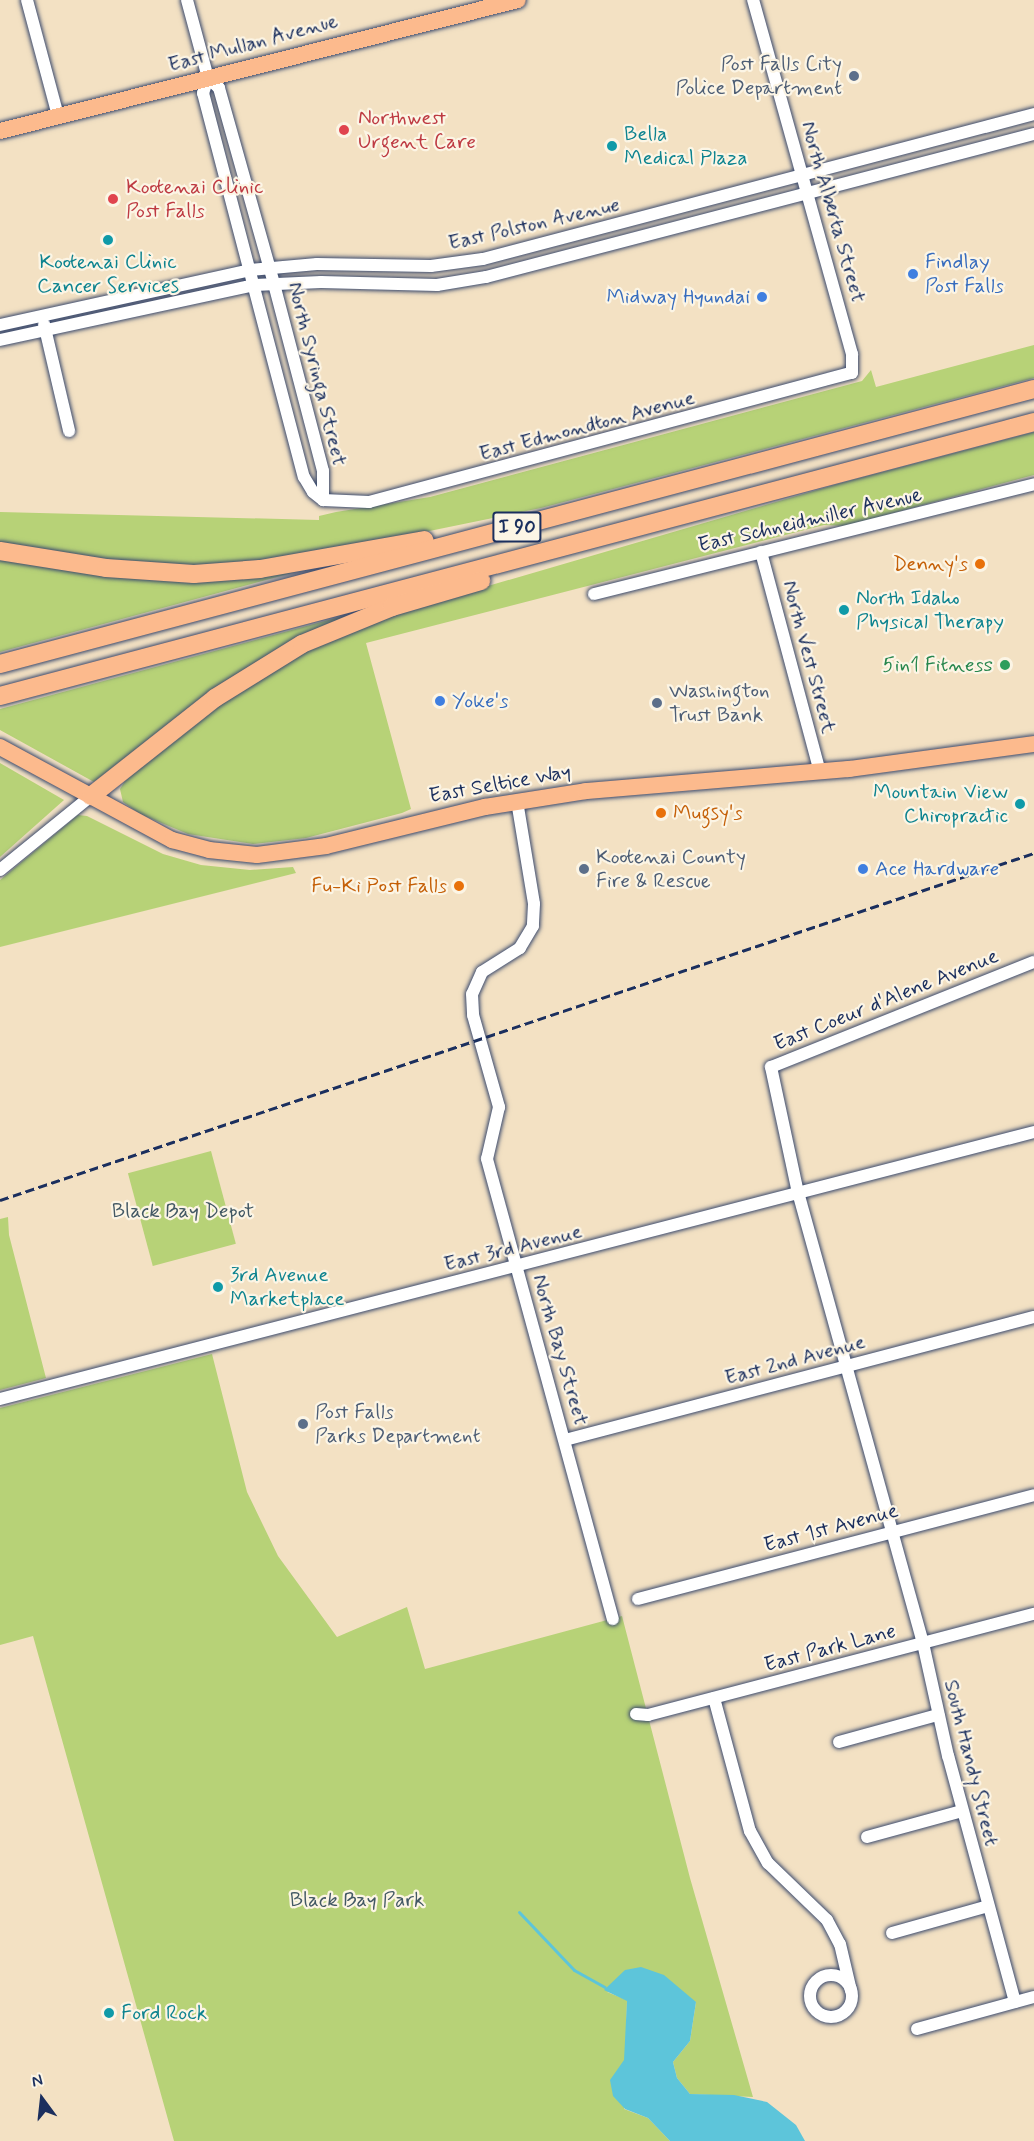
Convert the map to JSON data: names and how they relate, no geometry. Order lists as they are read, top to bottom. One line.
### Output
{"streets":{"highway":["I 90"],"main road":["East Mullan Avenue","East Seltice Way"],"street":["North Alberta Street","East Polston Avenue","North Syringa Street","East Edmondton Avenue","East Schneidmiller Avenue","North Vest Street","East Coeur d'Alene Avenue","East 3rd Avenue","North Bay Street","East 2nd Avenue","East 1st Avenue","East Park Lane","South Handy Street"]},"crossings":[["East Mullan Avenue","North Syringa Street"],["North Alberta Street","East Polston Avenue"],["North Alberta Street","East Edmondton Avenue"],["East Polston Avenue","North Syringa Street"],["North Syringa Street","East Edmondton Avenue"],["East Schneidmiller Avenue","North Vest Street"],["North Vest Street","East Seltice Way"],["East Seltice Way","North Bay Street"],["East Coeur d'Alene Avenue","East 3rd Avenue"],["East Coeur d'Alene Avenue","South Handy Street"],["East 3rd Avenue","North Bay Street"],["East 3rd Avenue","South Handy Street"],["North Bay Street","East 2nd Avenue"],["East 2nd Avenue","South Handy Street"],["East 1st Avenue","South Handy Street"],["East Park Lane","South Handy Street"]],"parks":["Black Bay Depot","Black Bay Park"],"places":["Post Falls City Police Department","Northwest Urgent Care","Bella Medical Plaza","Kootenai Clinic Post Falls","Kootenai Clinic Cancer Services","Findlay Post Falls","Midway Hyundai","Denny's","North Idaho Physical Therapy","5in1 Fitness","Yoke's","Washington Trust Bank","Mountain View Chiropractic","Mugsy's","Kootenai County Fire & Rescue","Ace Hardware","Fu-Ki Post Falls","3rd Avenue Marketplace","Post Falls Parks Department","Ford Rock"],"north":"top"}
